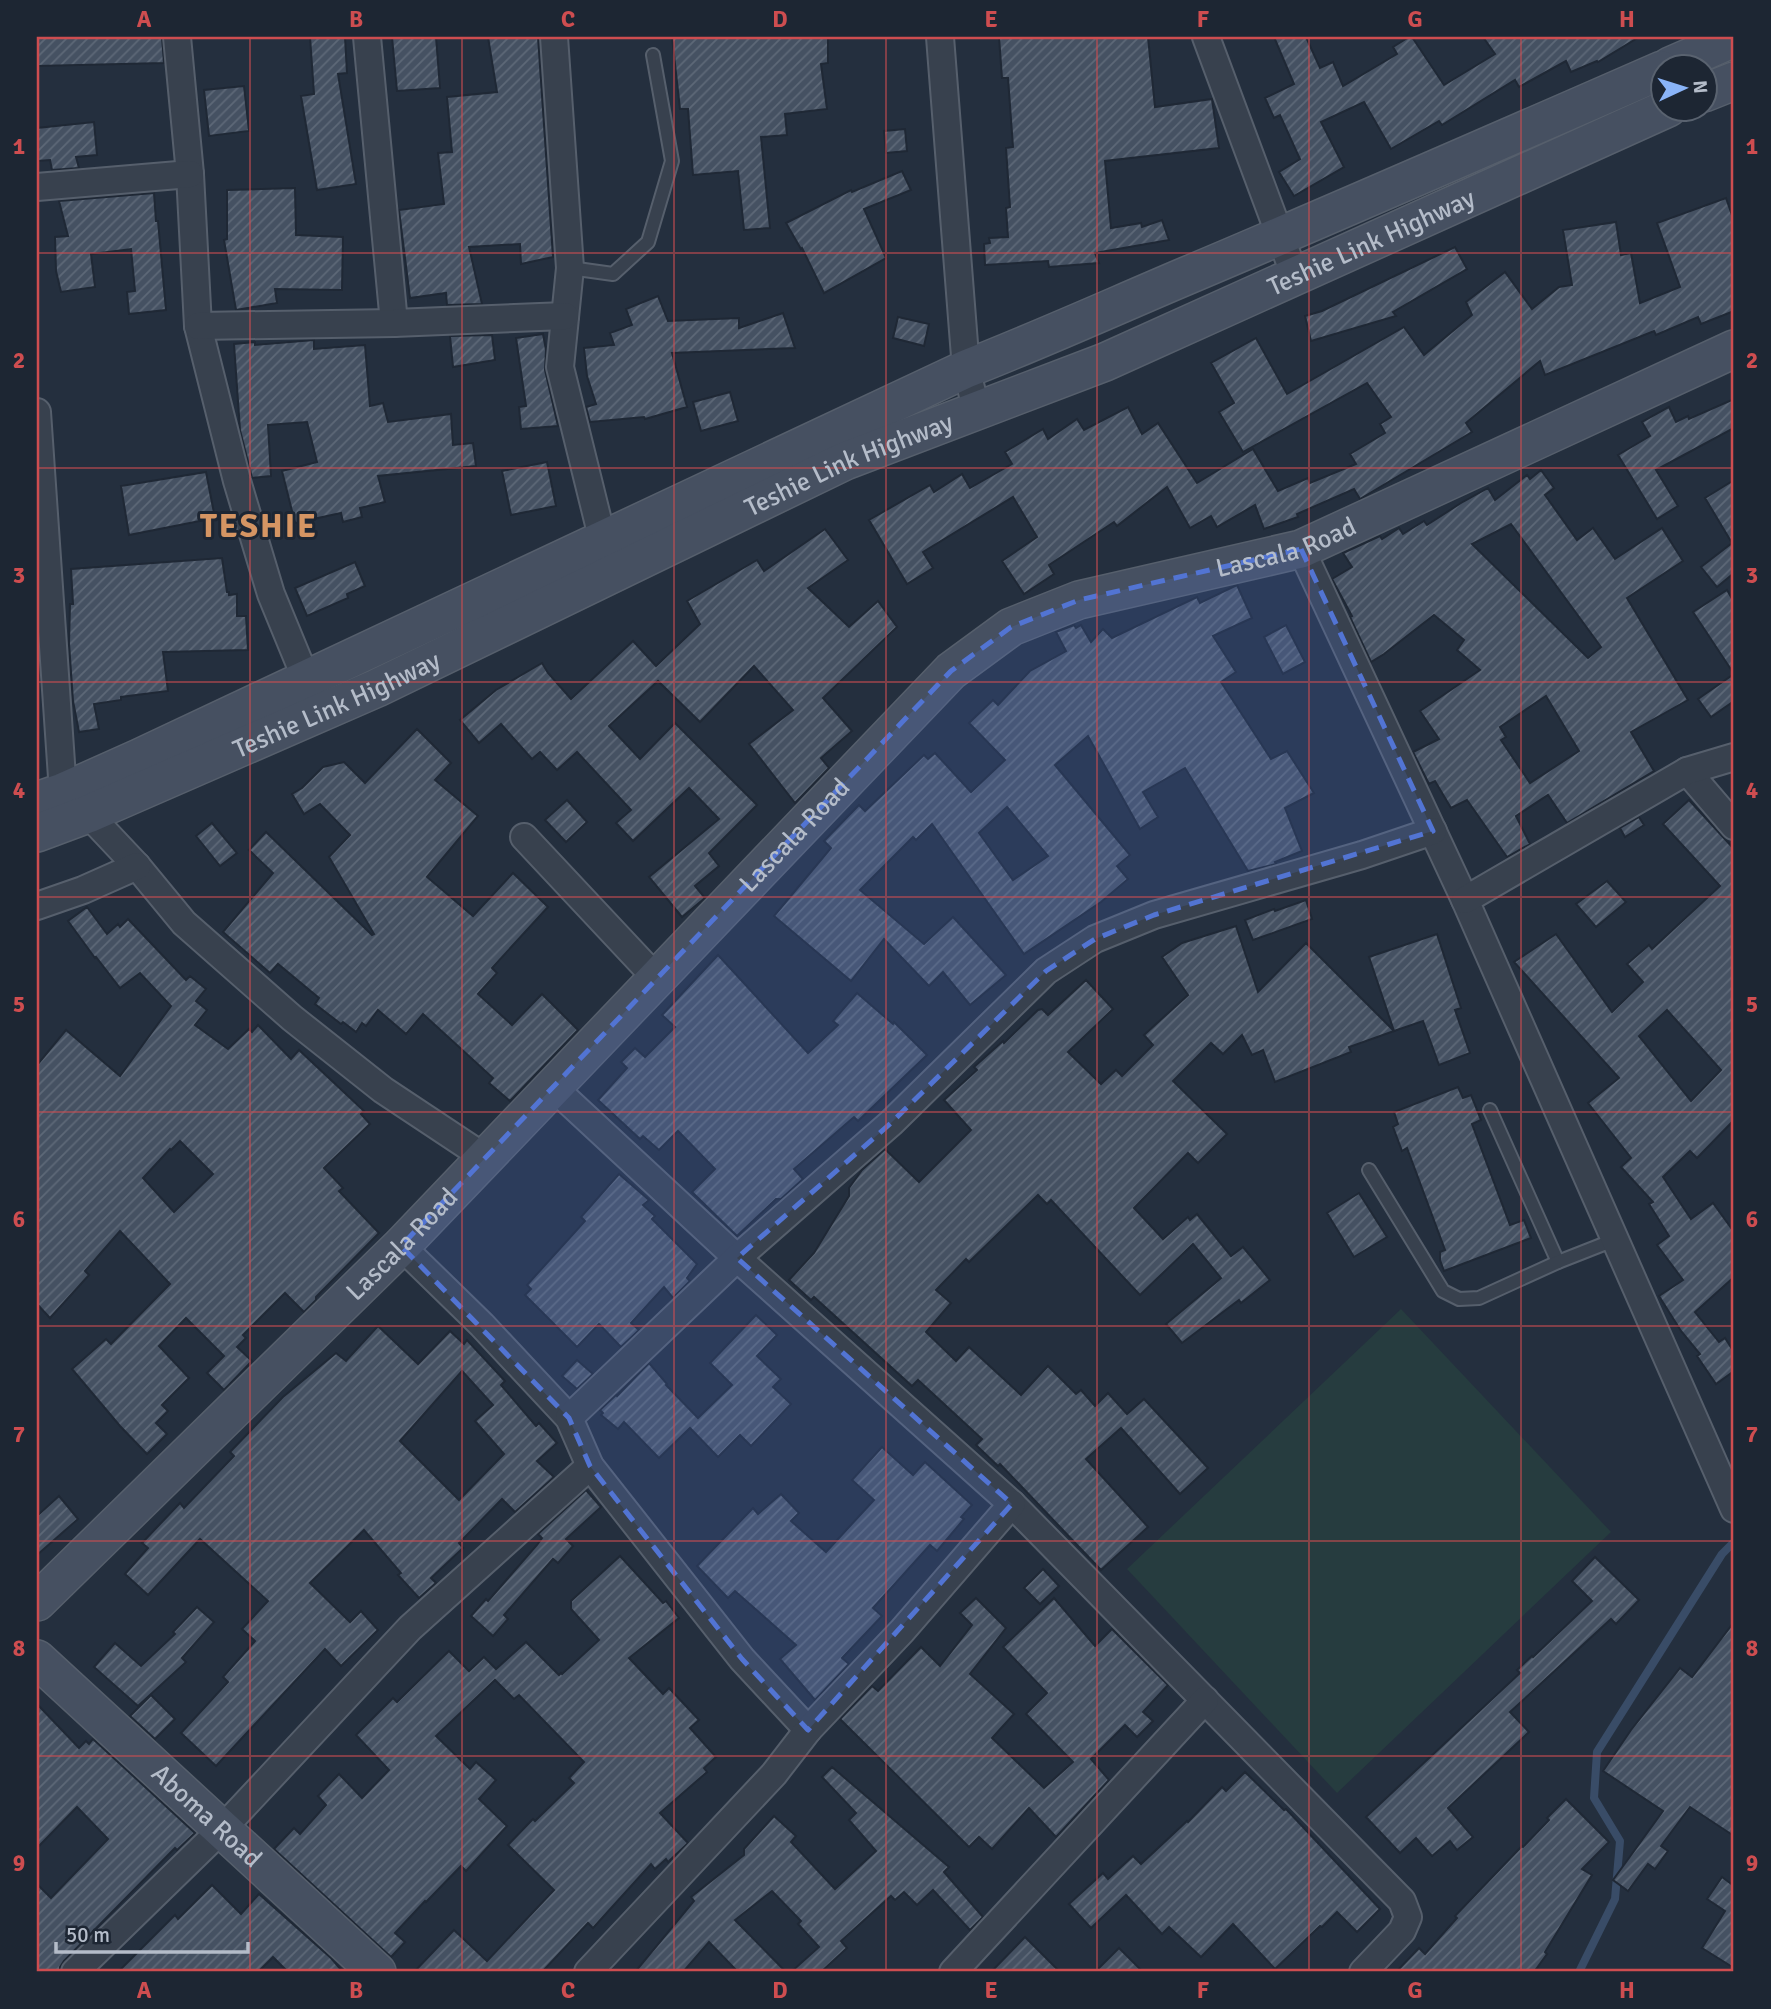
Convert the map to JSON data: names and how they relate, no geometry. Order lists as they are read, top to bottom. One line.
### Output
{"streets":{"main road":["Teshie Link Highway","Lascala Road","Aboma Road"]},"districts":["TESHIE"],"scale_bar":"50 m","north":"right","grid":{"columns":["A","B","C","D","E","F","G","H"],"rows":["1","2","3","4","5","6","7","8","9"]}}
